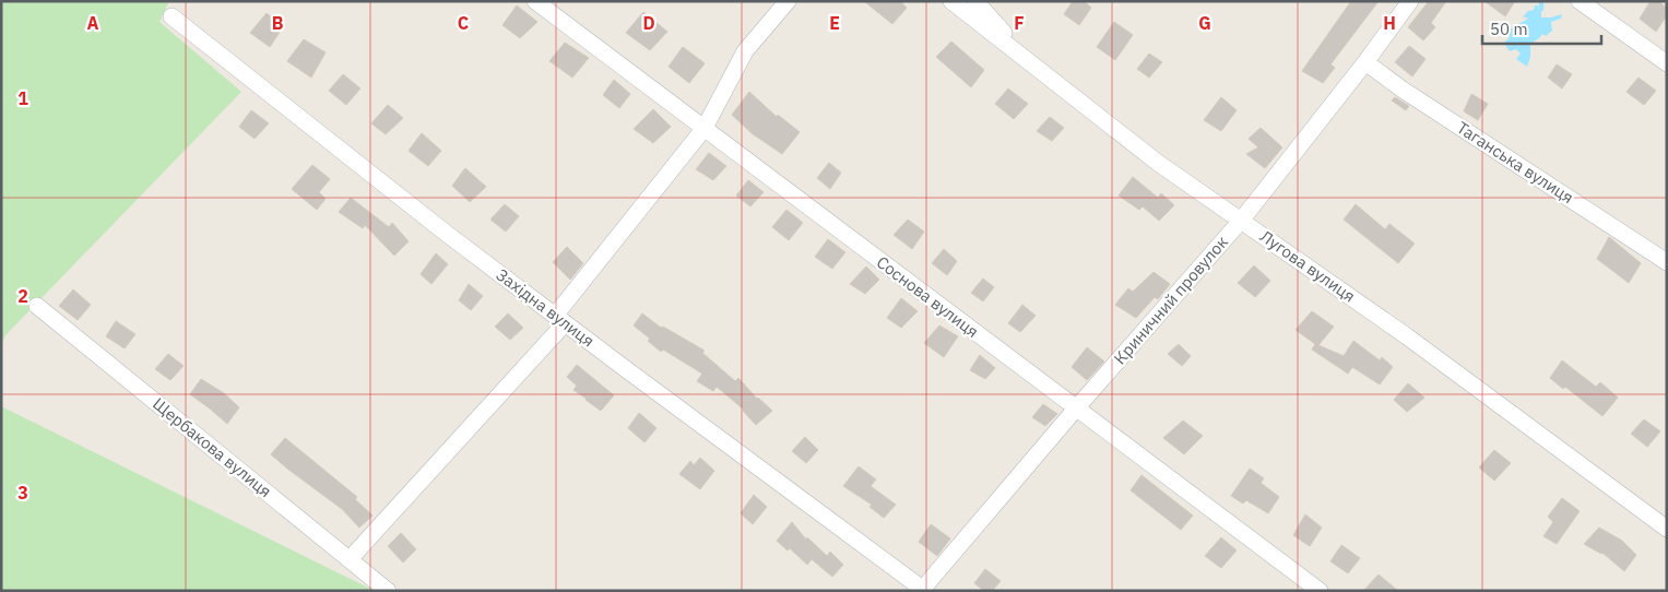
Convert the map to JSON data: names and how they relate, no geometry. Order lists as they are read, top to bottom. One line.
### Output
{"streets":{"street":["Таганська вулиця","Лугова вулиця","Соснова вулиця","Криничний провулок","Західна вулиця","Щербакова вулиця"]},"crossings":[["Таганська вулиця","Криничний провулок"],["Лугова вулиця","Криничний провулок"],["Соснова вулиця","Криничний провулок"],["Криничний провулок","Західна вулиця"]],"scale_bar":"50 m","grid":{"columns":["A","B","C","D","E","F","G","H"],"rows":["1","2","3"]}}
